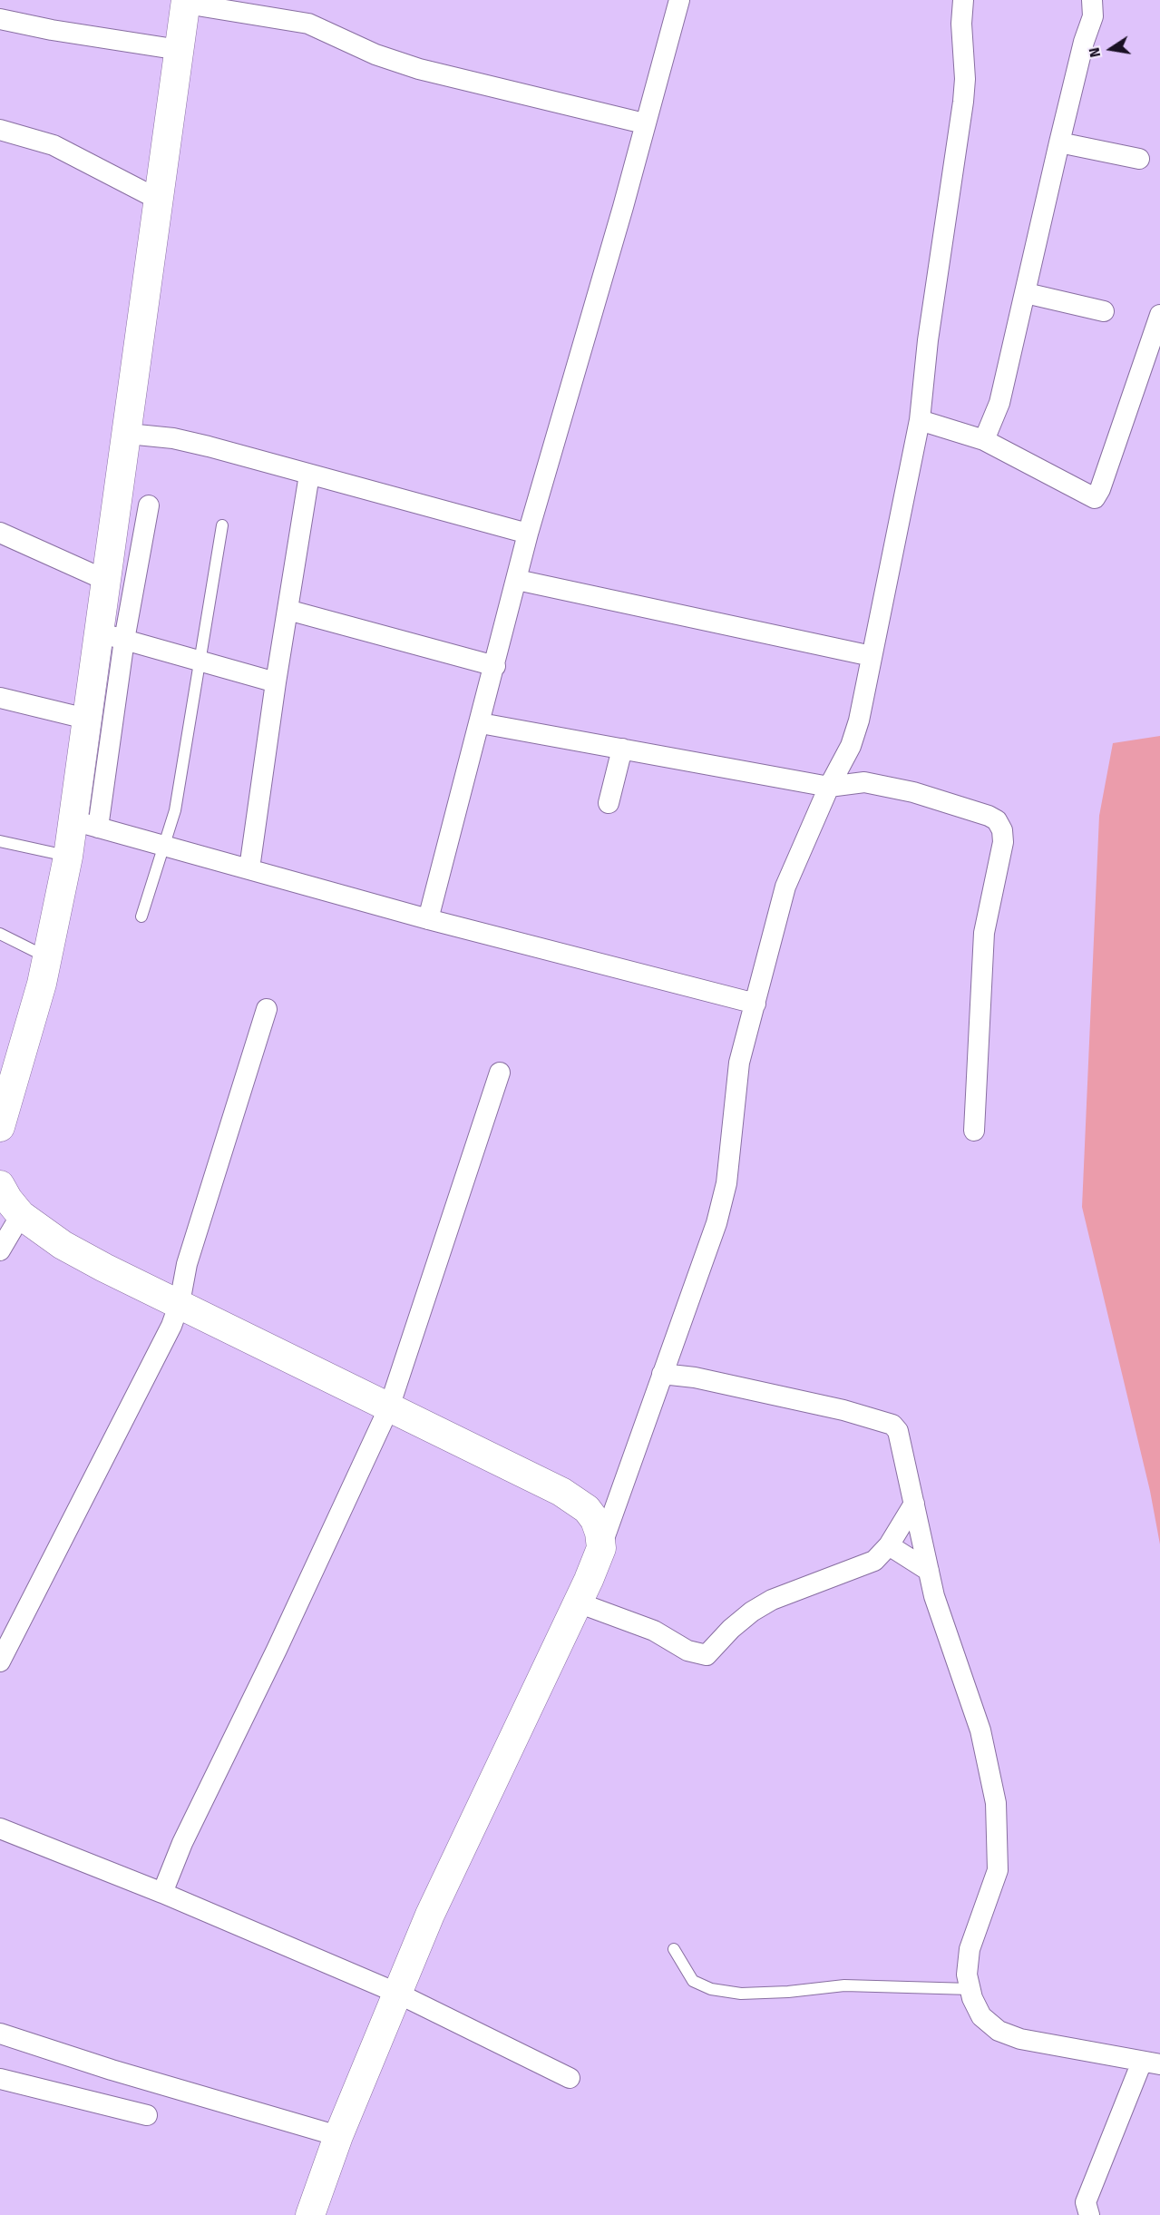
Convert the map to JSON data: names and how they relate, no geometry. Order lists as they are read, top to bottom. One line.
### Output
{"north":"left"}
